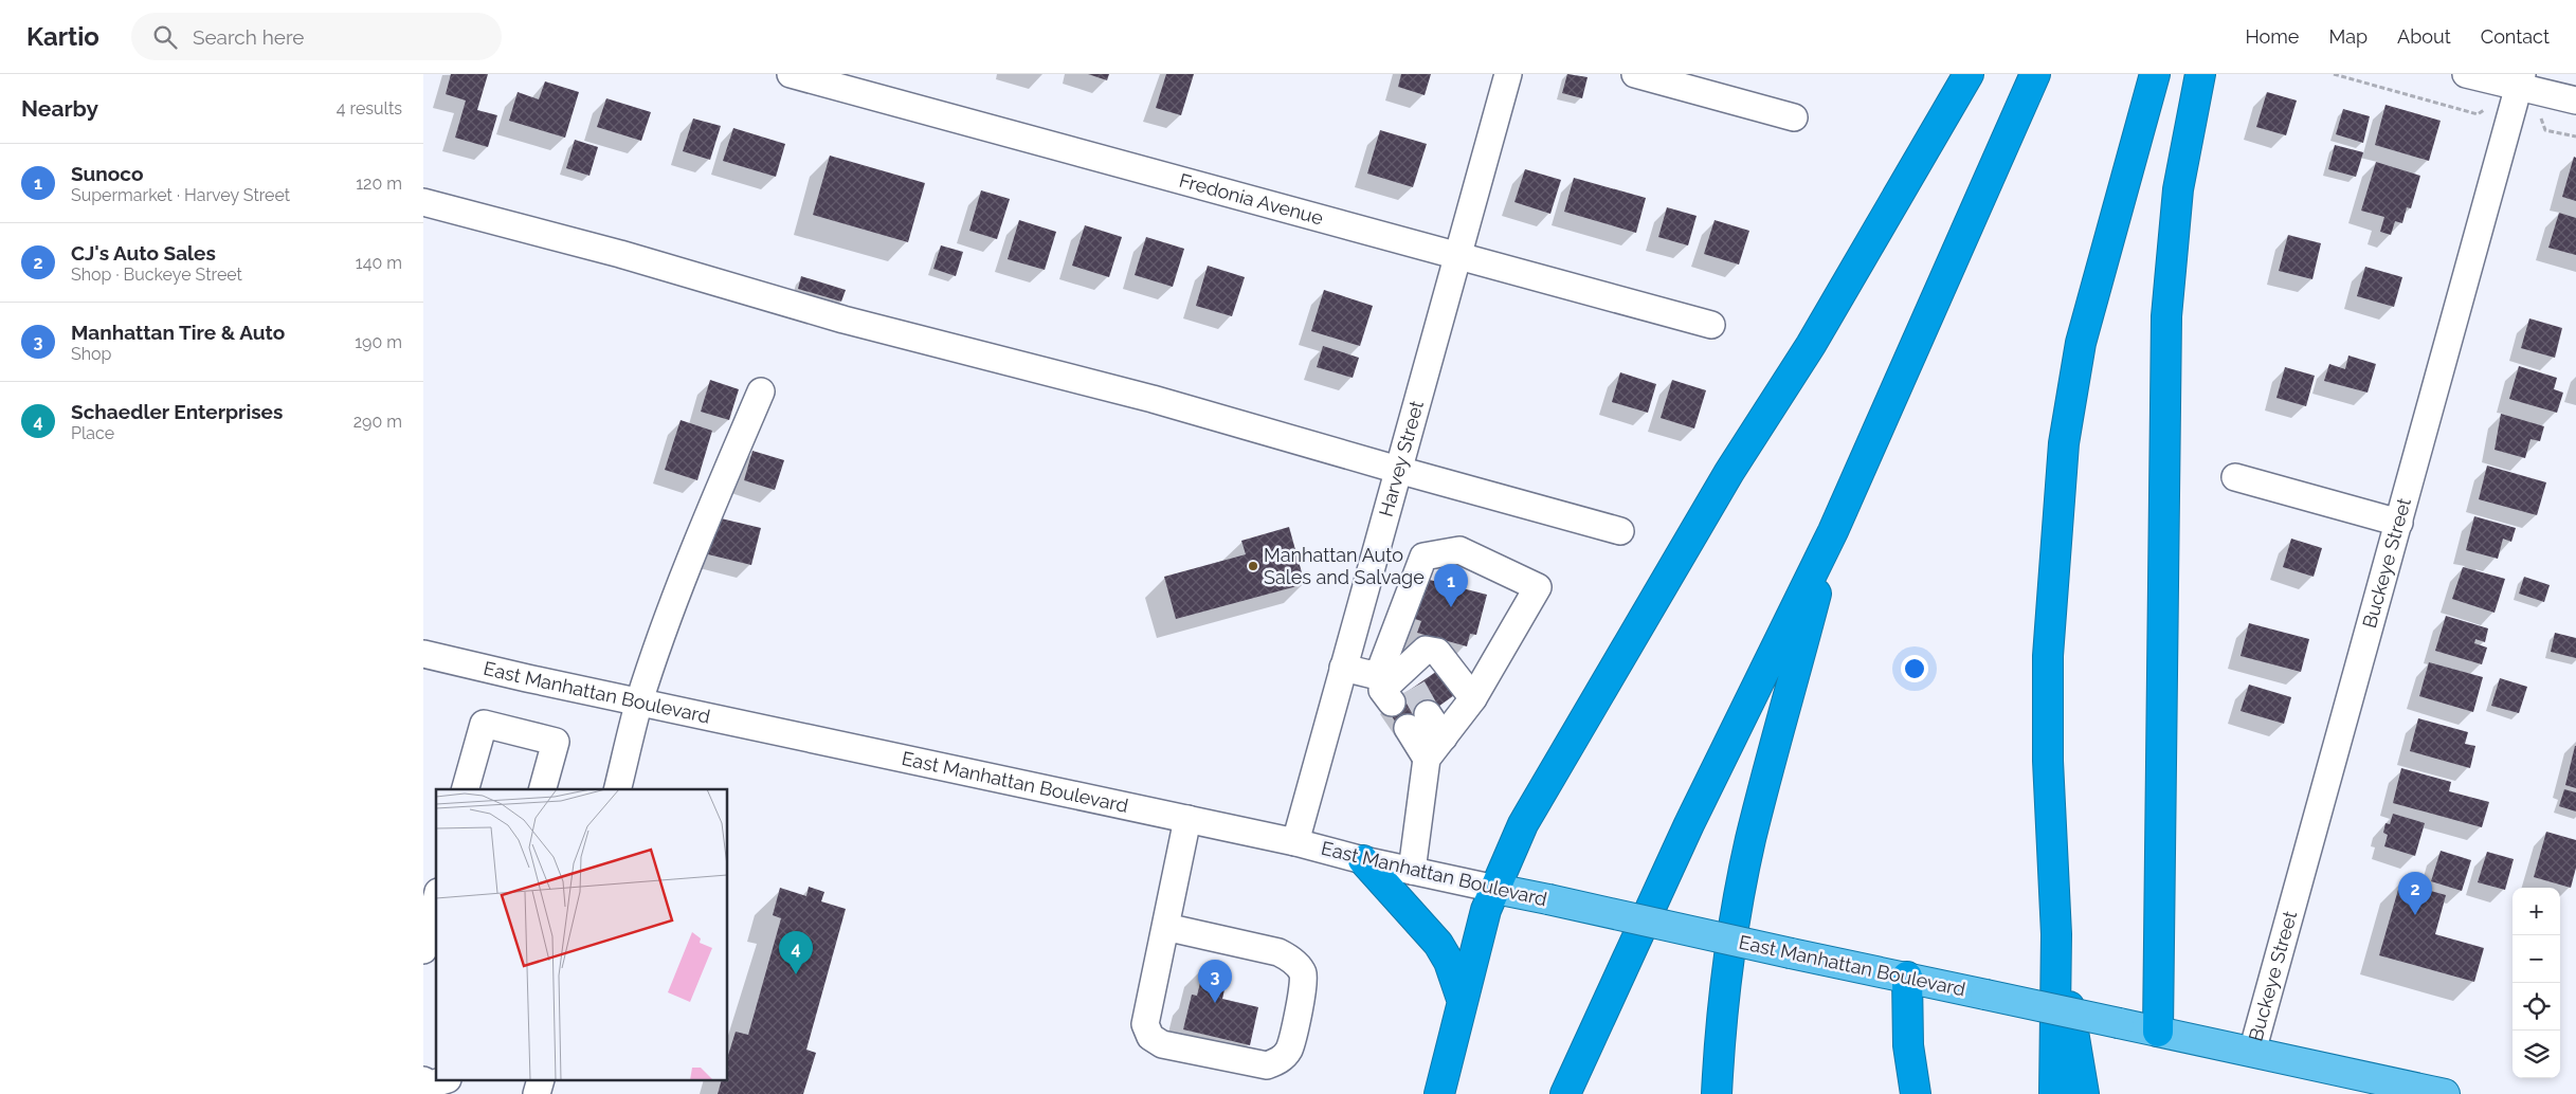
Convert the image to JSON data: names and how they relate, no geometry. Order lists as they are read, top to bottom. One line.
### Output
{"streets":{"main road":["East Manhattan Boulevard"],"street":["Fredonia Avenue","Harvey Street","Buckeye Street"]},"crossings":[["Fredonia Avenue","Harvey Street"],["Harvey Street","East Manhattan Boulevard"],["Buckeye Street","East Manhattan Boulevard"]],"places":["Manhattan Auto Sales and Salvage"],"page":{"header":"Kartio","search":"Search here","nav":["Home","Map","About","Contact"],"heading":["Nearby","4 results"],"list":[{"mark":"1","name":"Sunoco","note":"Supermarket · Harvey Street","value":"120 m"},{"mark":"2","name":"CJ's Auto Sales","note":"Shop · Buckeye Street","value":"140 m"},{"mark":"3","name":"Manhattan Tire & Auto","note":"Shop","value":"190 m"},{"mark":"4","name":"Schaedler Enterprises","note":"Place","value":"290 m"}],"pins":["1","2","4","3"],"map_buttons":["+","−"]}}
